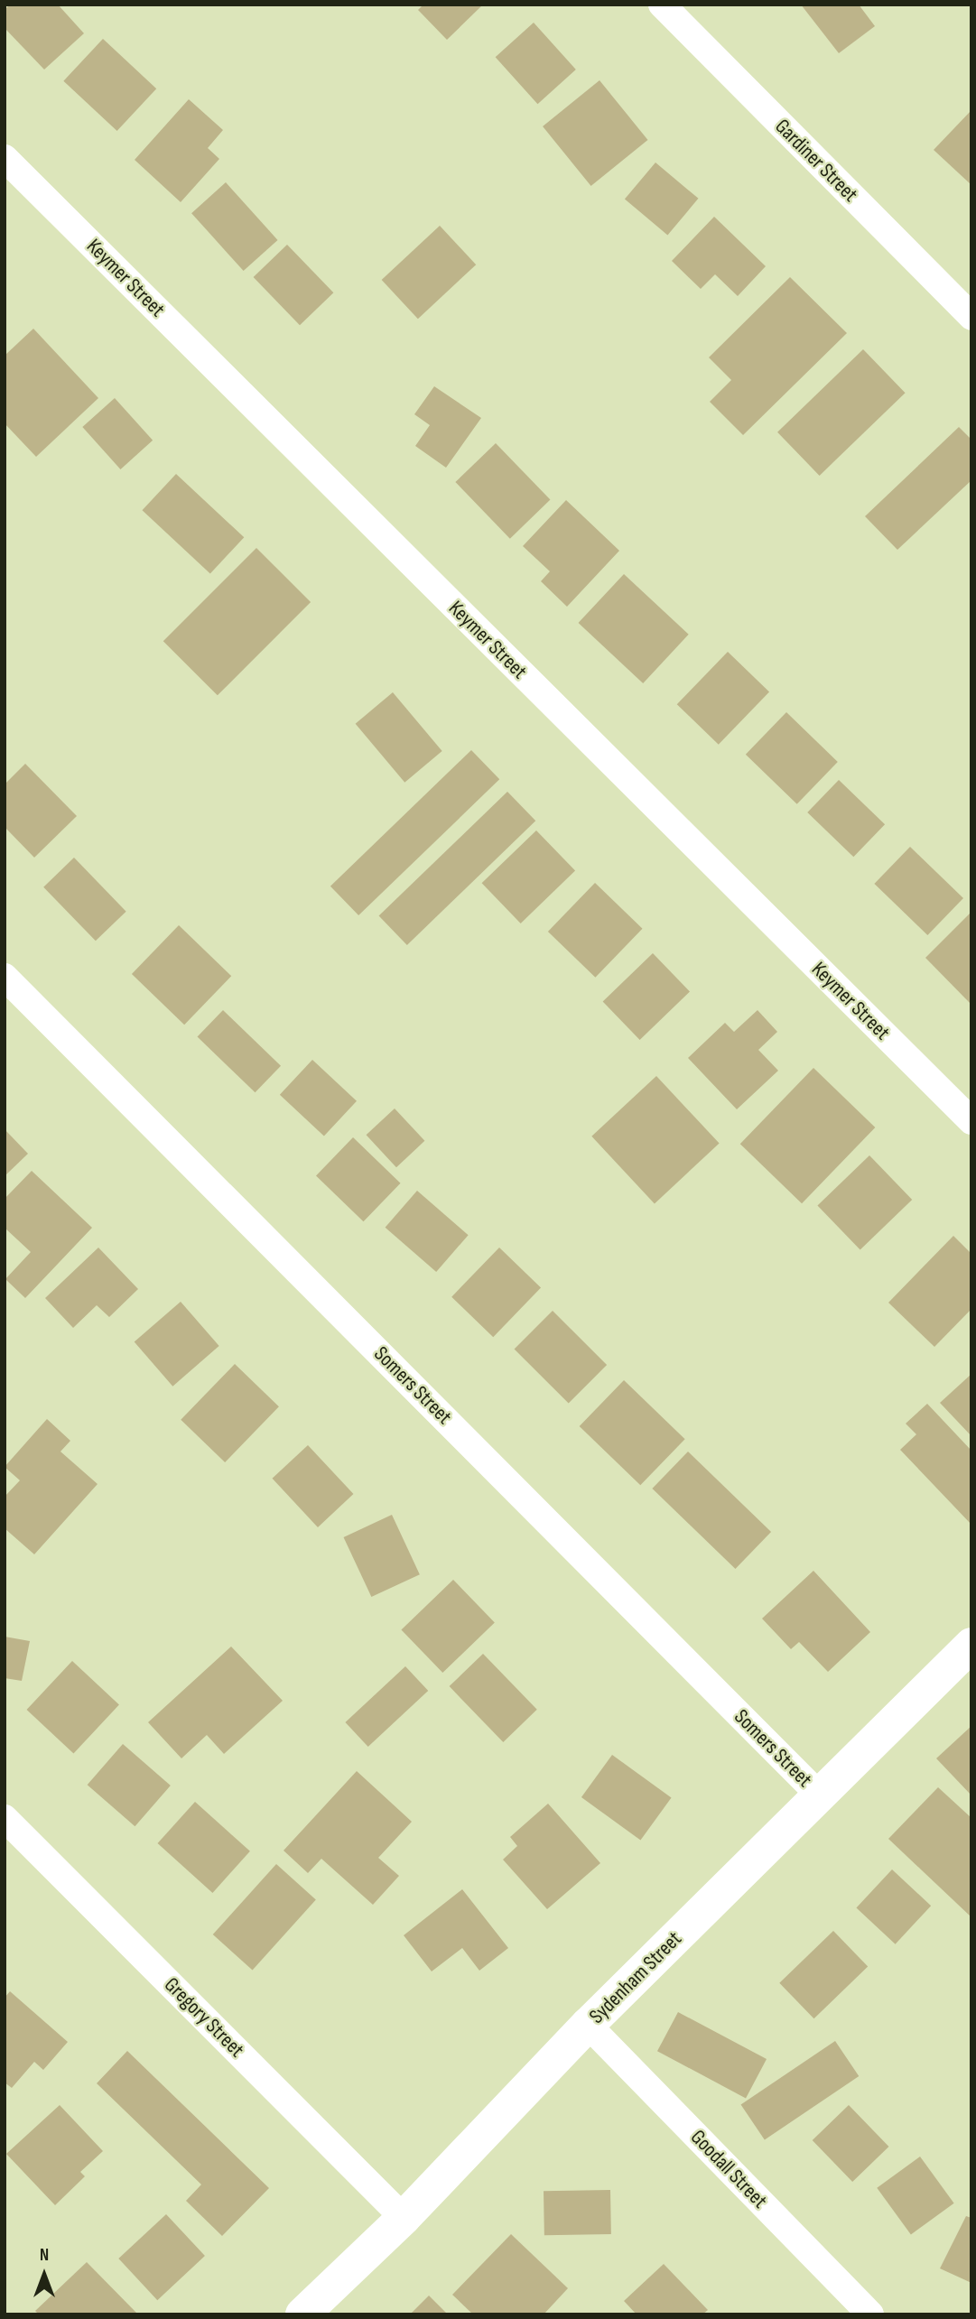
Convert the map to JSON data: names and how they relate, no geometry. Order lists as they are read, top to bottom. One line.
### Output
{"streets":{"street":["Gardiner Street","Keymer Street","Somers Street","Sydenham Street","Gregory Street","Goodall Street"]},"crossings":[["Somers Street","Sydenham Street"],["Sydenham Street","Gregory Street"],["Sydenham Street","Goodall Street"]],"north":"top"}
